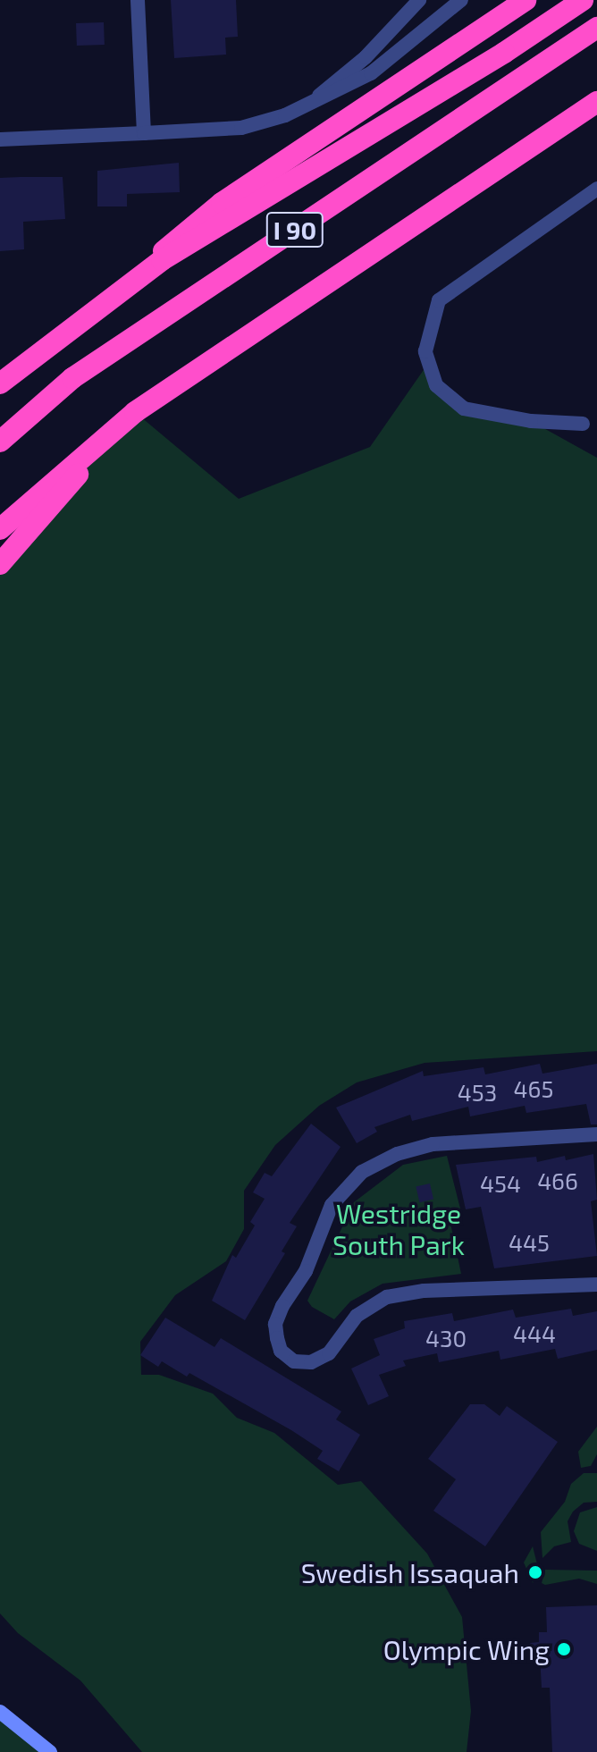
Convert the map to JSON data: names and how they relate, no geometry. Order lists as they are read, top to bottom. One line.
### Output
{"streets":{"highway":["I 90"]},"parks":["Westridge South Park"],"places":["Swedish Issaquah","Olympic Wing"],"house_numbers":["465","453","466","454","445","444","430"]}
